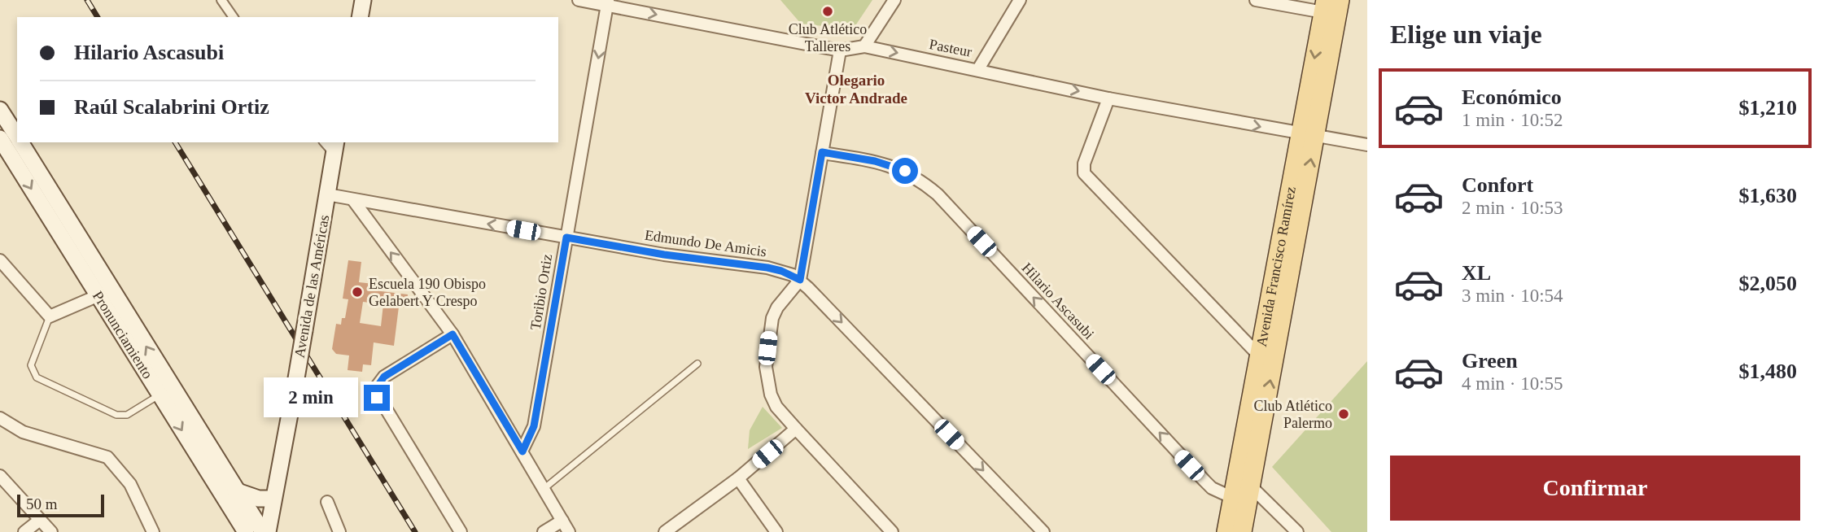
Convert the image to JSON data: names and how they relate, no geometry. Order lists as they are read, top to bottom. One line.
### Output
{"streets":{"main road":["Avenida Francisco Ramírez","Avenida de las Américas","Pronunciamiento"],"street":["Pasteur","Edmundo De Amicis","Toribio Ortiz","Hilario Ascasubi"]},"crossings":[["Pasteur","Avenida Francisco Ramírez"],["Pasteur","Toribio Ortiz"],["Edmundo De Amicis","Avenida de las Américas"],["Edmundo De Amicis","Toribio Ortiz"],["Avenida Francisco Ramírez","Hilario Ascasubi"]],"one_way":["Pasteur","Toribio Ortiz","Hilario Ascasubi"],"districts":["Olegario Victor Andrade"],"places":["Club Atlético Talleres","Escuela 190 Obispo Gelabert Y Crespo","Club Atlético Palermo"],"scale_bar":"50 m","page":{"heading":"Elige un viaje","banner":["Hilario Ascasubi","Raúl Scalabrini Ortiz"],"list":[{"name":"Económico","note":"1 min · 10:52","value":"$1,210"},{"name":"Confort","note":"2 min · 10:53","value":"$1,630"},{"name":"XL","note":"3 min · 10:54","value":"$2,050"},{"name":"Green","note":"4 min · 10:55","value":"$1,480"}],"bubble":"2 min","buttons":"Confirmar","scale":"50 m"}}
